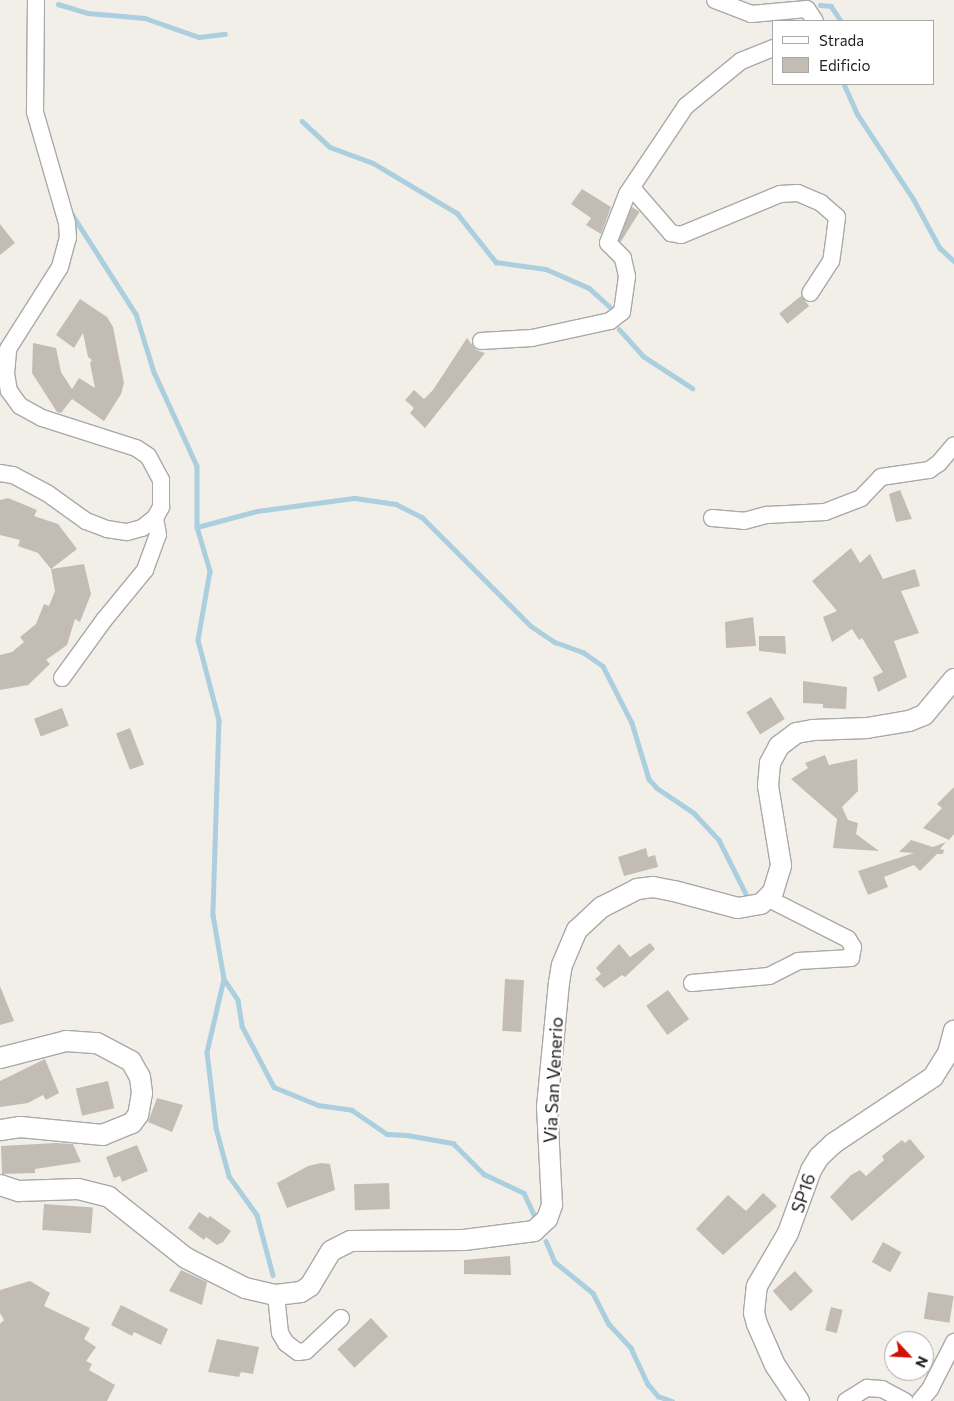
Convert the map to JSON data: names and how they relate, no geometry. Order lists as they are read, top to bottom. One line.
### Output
{"streets":{"street":["Via San Venerio","SP16"]},"legend":["Strada","Edificio"],"north":"bottom right"}
